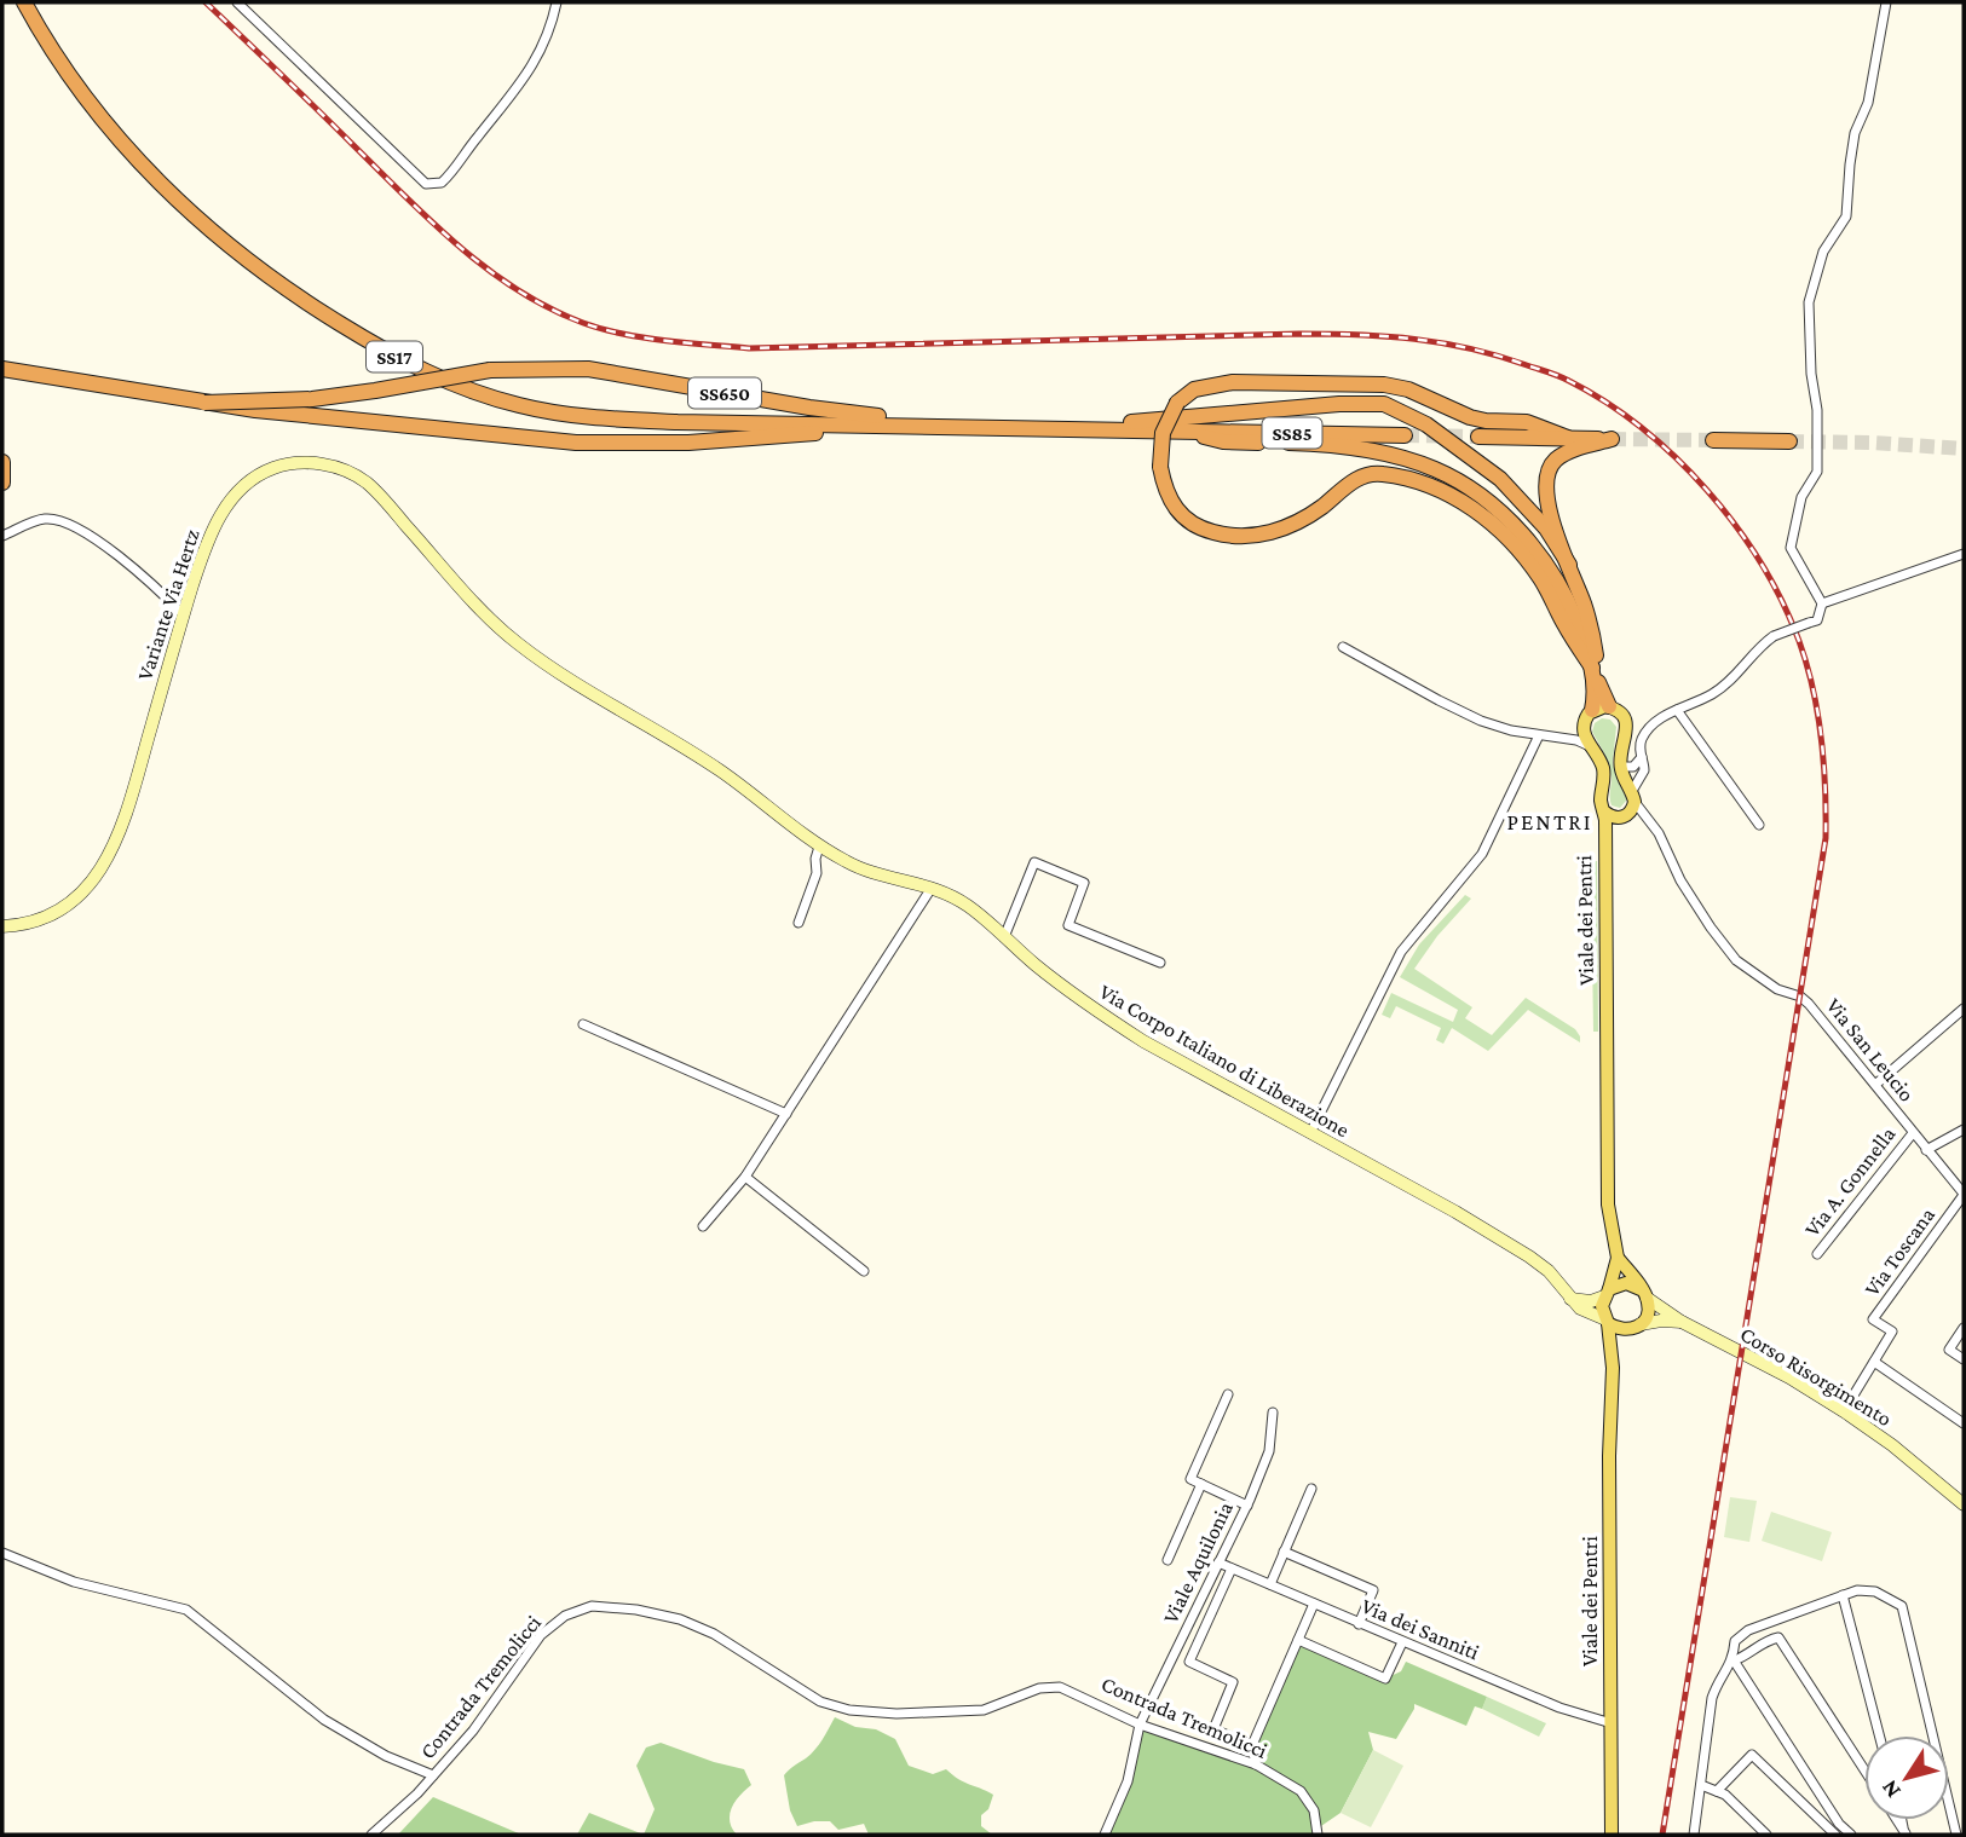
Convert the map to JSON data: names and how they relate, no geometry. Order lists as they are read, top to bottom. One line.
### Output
{"streets":{"highway":["SS17","SS650","SS85"],"main road":["Viale dei Pentri"],"street":["Variante Via Hertz","Via San Leucio","Via Corpo Italiano di Liberazione","Via A. Gonnella","Via Toscana","Corso Risorgimento","Viale Aquilonia","Via dei Sanniti","Contrada Tremolicci"]},"crossings":[["SS17","SS650"],["SS17","SS85"],["Variante Via Hertz","Via Corpo Italiano di Liberazione"],["Viale dei Pentri","Via San Leucio"],["Viale dei Pentri","Via Corpo Italiano di Liberazione"],["Viale dei Pentri","Corso Risorgimento"],["Viale dei Pentri","Via dei Sanniti"],["Via San Leucio","Via A. Gonnella"],["Via San Leucio","Via Toscana"],["Via Corpo Italiano di Liberazione","Corso Risorgimento"],["Via Toscana","Corso Risorgimento"],["Viale Aquilonia","Via dei Sanniti"],["Viale Aquilonia","Contrada Tremolicci"]],"districts":["PENTRI"],"north":"bottom left"}
